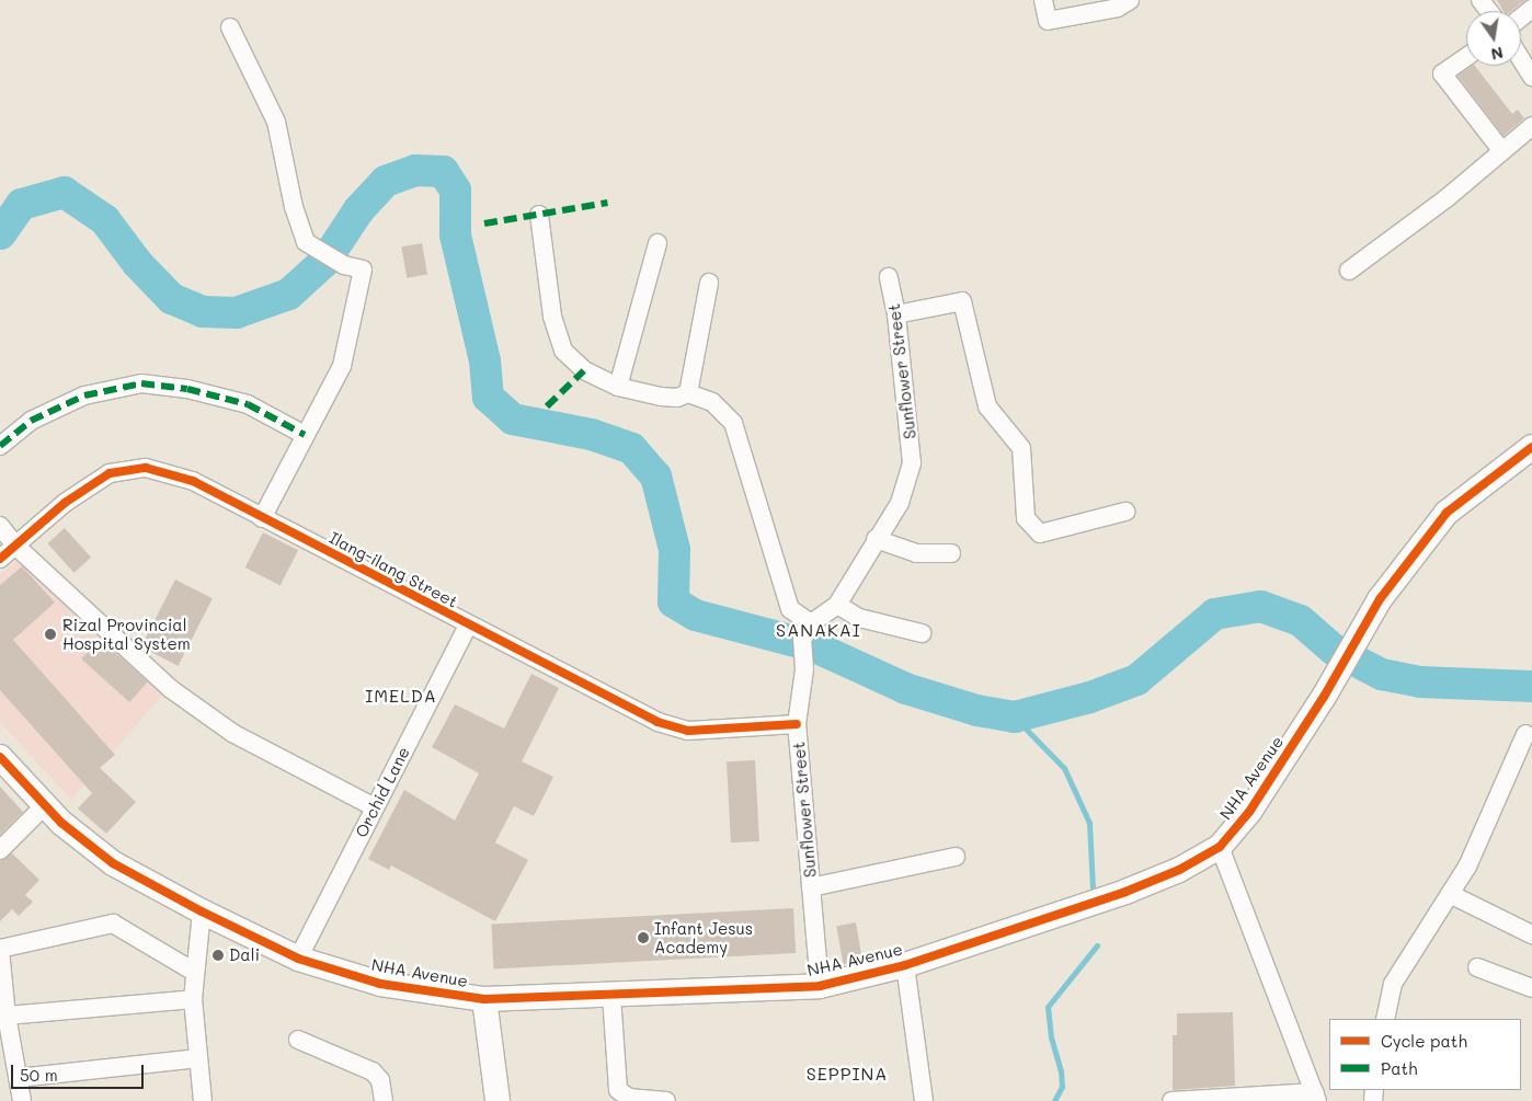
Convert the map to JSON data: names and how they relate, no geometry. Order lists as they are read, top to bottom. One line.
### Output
{"streets":{"street":["Sunflower Street","Ilang-ilang Street","NHA Avenue","Orchid Lane"]},"crossings":[["Sunflower Street","Ilang-ilang Street"],["Sunflower Street","NHA Avenue"],["Ilang-ilang Street","Orchid Lane"],["NHA Avenue","Orchid Lane"]],"districts":["SANAKAI","IMELDA","SEPPINA"],"places":["Rizal Provincial Hospital System","Infant Jesus Academy","Dali"],"legend":["Cycle path","Path"],"scale_bar":"50 m","north":"bottom"}
